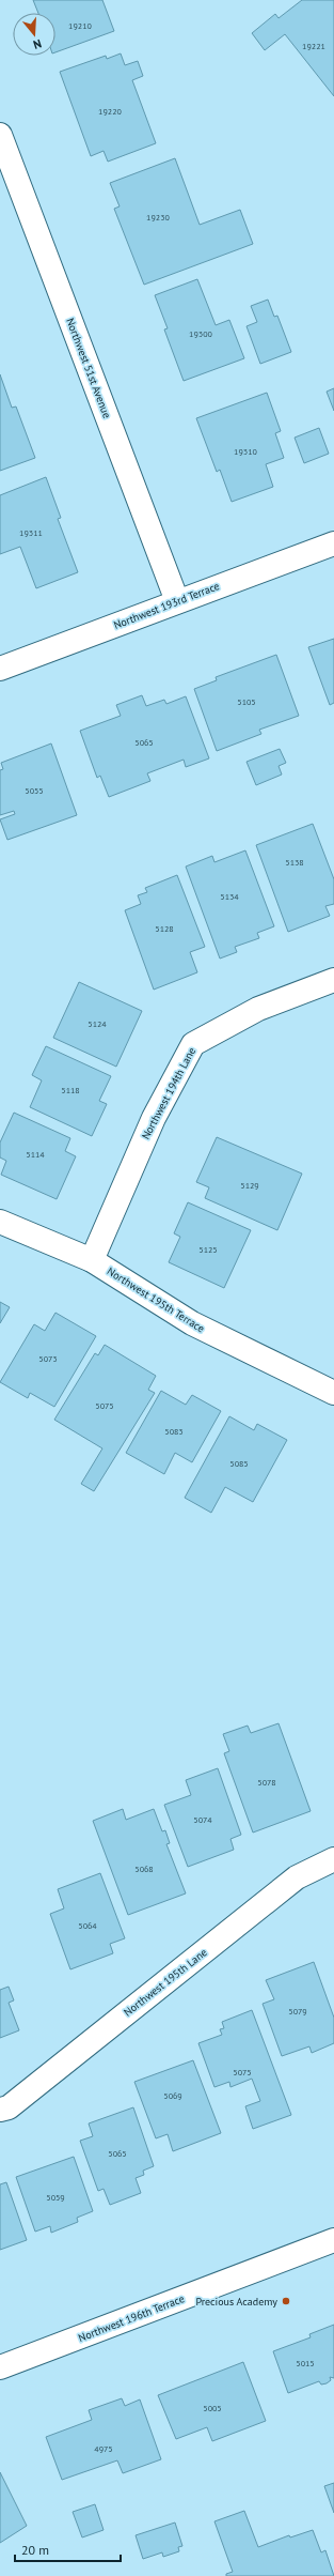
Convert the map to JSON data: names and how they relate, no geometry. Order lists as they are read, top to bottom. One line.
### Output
{"streets":{"street":["Northwest 51st Avenue","Northwest 193rd Terrace","Northwest 194th Lane","Northwest 195th Terrace","Northwest 195th Lane","Northwest 196th Terrace"]},"crossings":[["Northwest 51st Avenue","Northwest 193rd Terrace"],["Northwest 194th Lane","Northwest 195th Terrace"]],"places":["Precious Academy"],"house_numbers":["19210","19221","19220","19230","19300","19310","19311","5105","5065","5055","5138","5134","5128","5124","5118","5114","5129","5125","5073","5075","5083","5085","5078","5074","5068","5064","5079","5075","5069","5065","5059","5015","5005","4975"],"scale_bar":"20 m","north":"bottom"}
